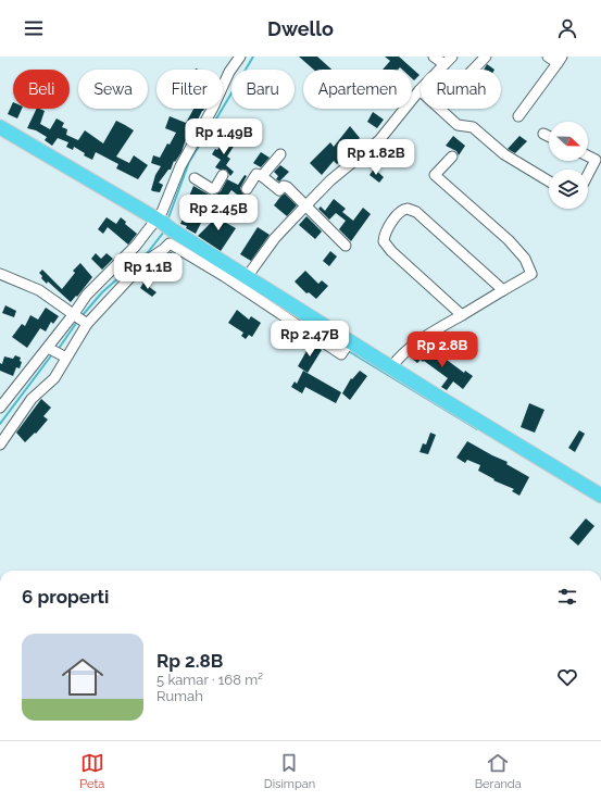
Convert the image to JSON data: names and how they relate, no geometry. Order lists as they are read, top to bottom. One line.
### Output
{"north":"right","page":{"header":"Dwello","chip":["Beli","Sewa","Filter","Baru","Apartemen","Rumah"],"price":["Rp 1.49B","Rp 1.82B","Rp 2.45B","Rp 1.1B","Rp 2.47B","Rp 2.8B"],"heading":"6 properti","list":[{"name":"Rp 2.8B","note":"5 kamar · 168 m² · Rumah"}],"tabs":["Peta","Disimpan","Beranda"]}}
